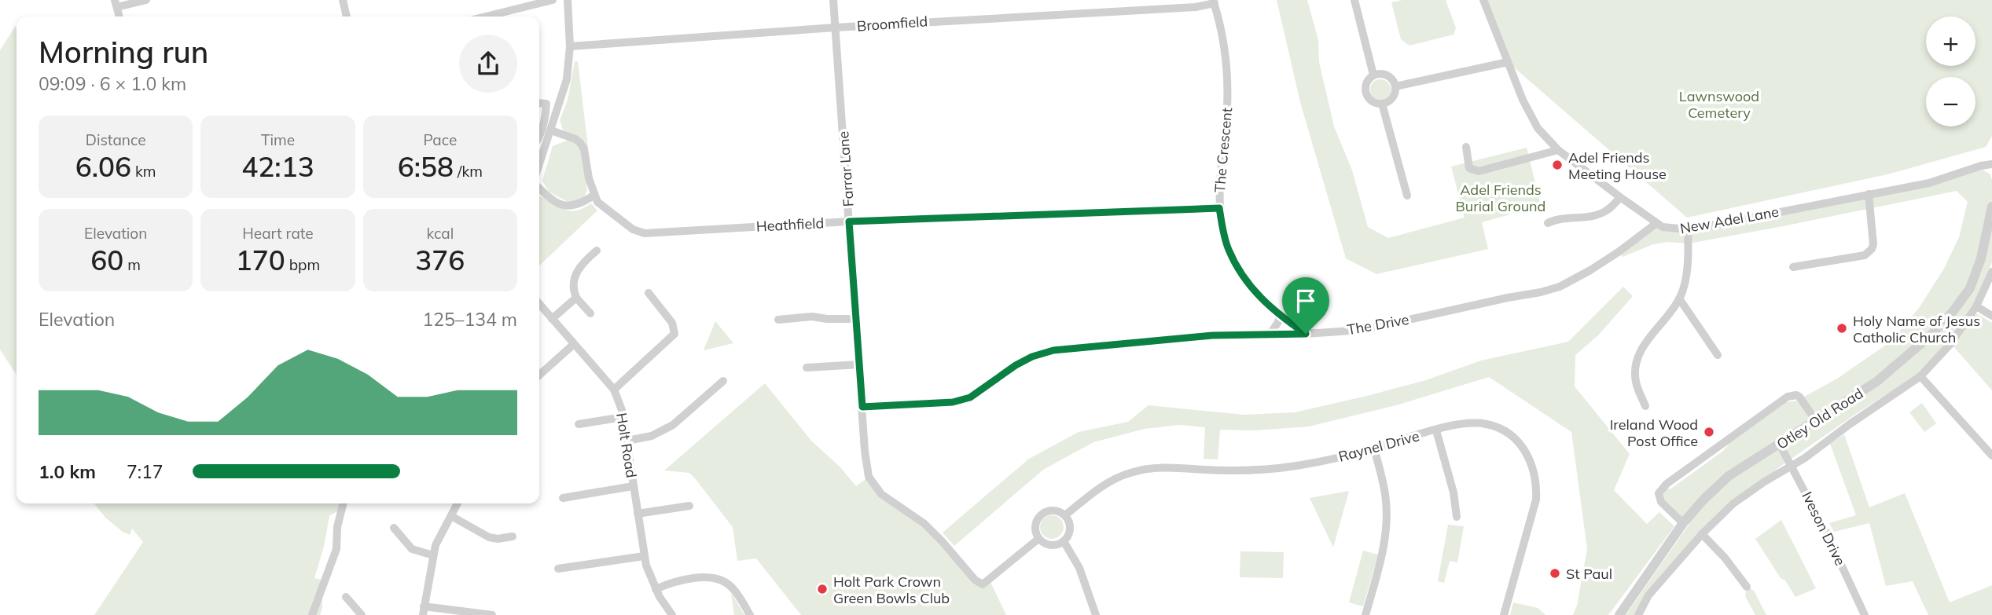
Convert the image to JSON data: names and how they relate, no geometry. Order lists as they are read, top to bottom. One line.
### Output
{"streets":{"street":["Broomfield","The Crescent","Farrar Lane","New Adel Lane","Heathfield","The Drive","Otley Old Road","Holt Road","Raynel Drive","Iveson Drive"]},"crossings":[["Broomfield","The Crescent"],["Broomfield","Farrar Lane"],["The Crescent","Heathfield"],["The Crescent","The Drive"],["Farrar Lane","Heathfield"],["Farrar Lane","The Drive"],["Farrar Lane","Raynel Drive"],["New Adel Lane","The Drive"],["Otley Old Road","Iveson Drive"]],"parks":["Lawnswood Cemetery","Adel Friends Burial Ground"],"places":["Adel Friends Meeting House","Holy Name of Jesus Catholic Church","Ireland Wood Post Office","St Paul","Holt Park Crown Green Bowls Club"],"page":{"map_buttons":["+","−"],"heading":["Morning run","09:09 · 6 × 1.0 km"],"stats":[["Distance","6.06 km"],["Time","42:13"],["Pace","6:58 /km"],["Elevation","60 m"],["Heart rate","170 bpm"],["kcal","376"]],"chart":["Elevation","125–134 m"],"list":[{"name":"1.0 km","note":"7:17"}]}}
